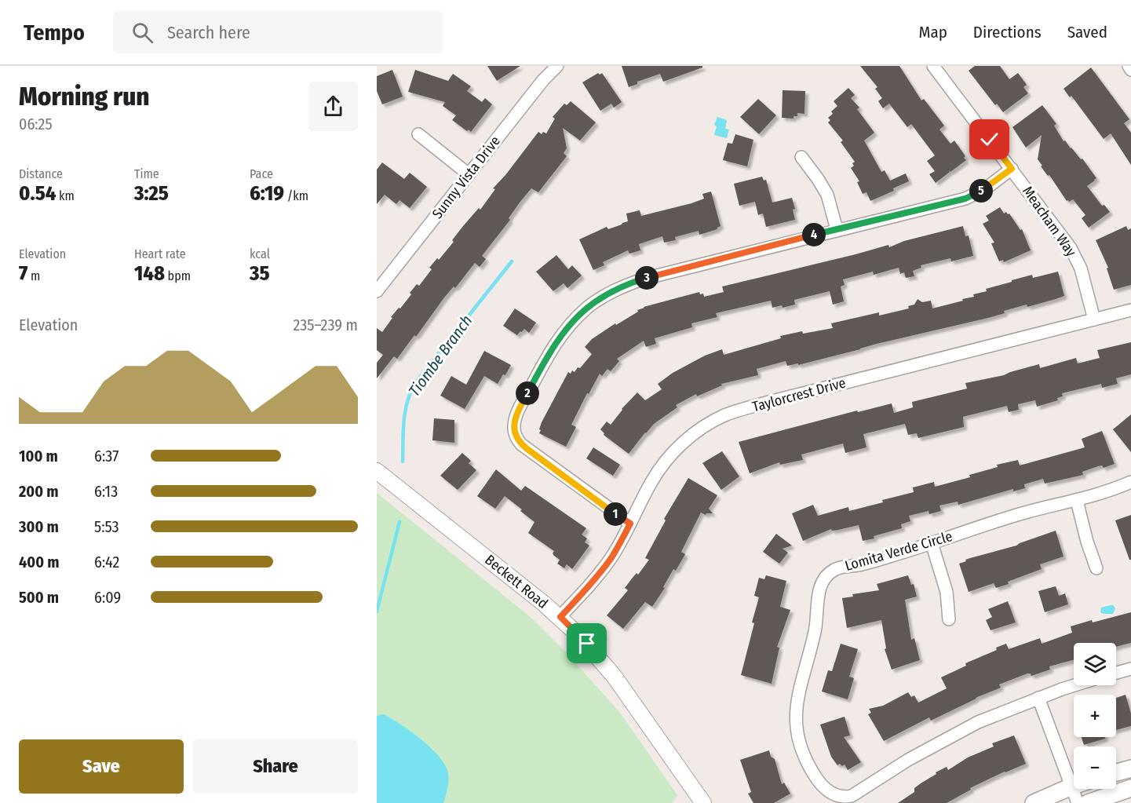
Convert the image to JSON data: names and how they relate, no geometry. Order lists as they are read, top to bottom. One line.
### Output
{"streets":{"street":["Sunny Vista Drive","Meacham Way","Taylorcrest Drive","Lomita Verde Circle","Beckett Road"]},"crossings":[["Meacham Way","Taylorcrest Drive"],["Taylorcrest Drive","Beckett Road"]],"water":["Tiombe Branch"],"page":{"header":"Tempo","search":"Search here","nav":["Map","Directions","Saved"],"heading":["Morning run","06:25"],"stats":[["Distance","0.54 km"],["Time","3:25"],["Pace","6:19 /km"],["Elevation","7 m"],["Heart rate","148 bpm"],["kcal","35"]],"pins":["5","4","3","2","1"],"chart":["Elevation","235–239 m"],"list":[{"name":"100 m","note":"6:37"},{"name":"200 m","note":"6:13"},{"name":"300 m","note":"5:53"},{"name":"400 m","note":"6:42"},{"name":"500 m","note":"6:09"}],"map_buttons":["+","−"],"buttons":["Save","Share"]}}
